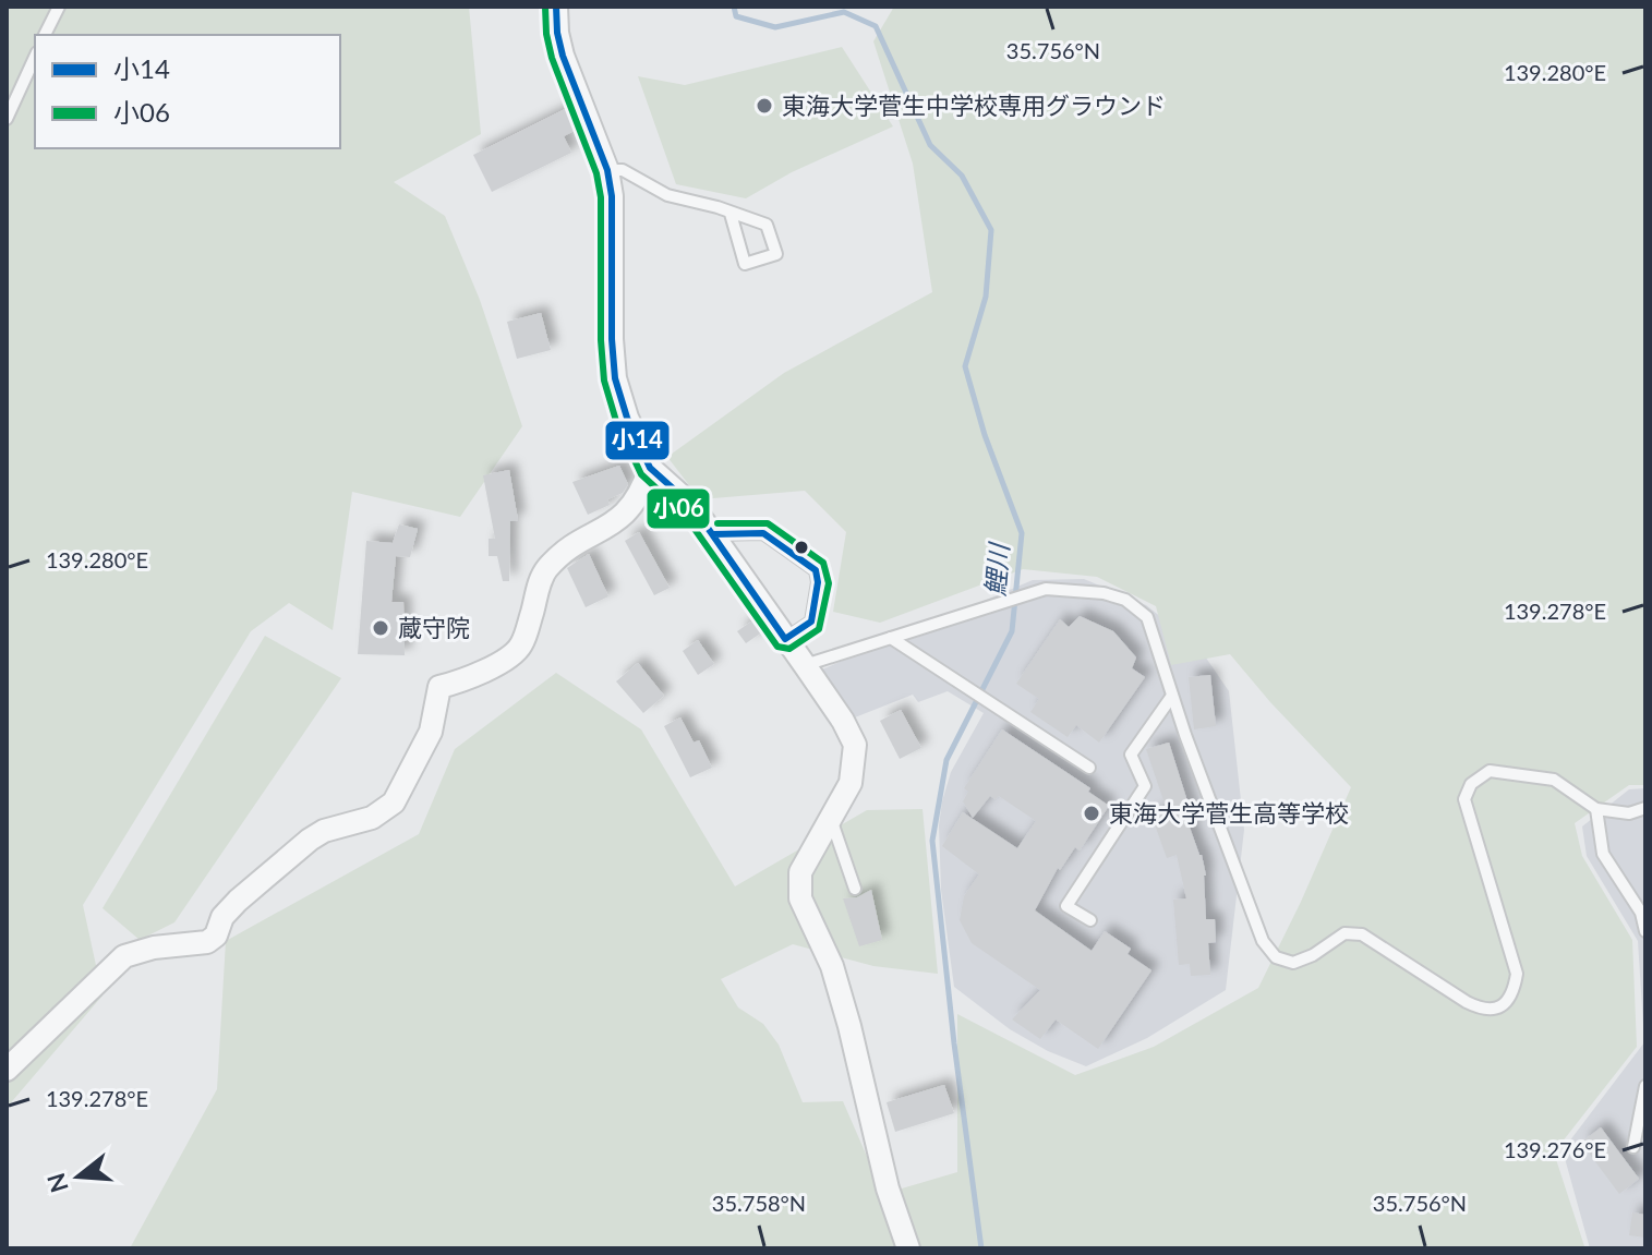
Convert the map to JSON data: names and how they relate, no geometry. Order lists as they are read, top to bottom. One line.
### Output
{"water":["鯉川"],"places":["東海大学菅生中学校専用グラウンド","蔵守院","東海大学菅生高等学校"],"lines":["transit line 小14","transit line 小06"],"legend":["小14","小06"],"north":"left","coordinates":["35.756°N","139.280°E","139.278°E","139.276°E","35.758°N"]}
